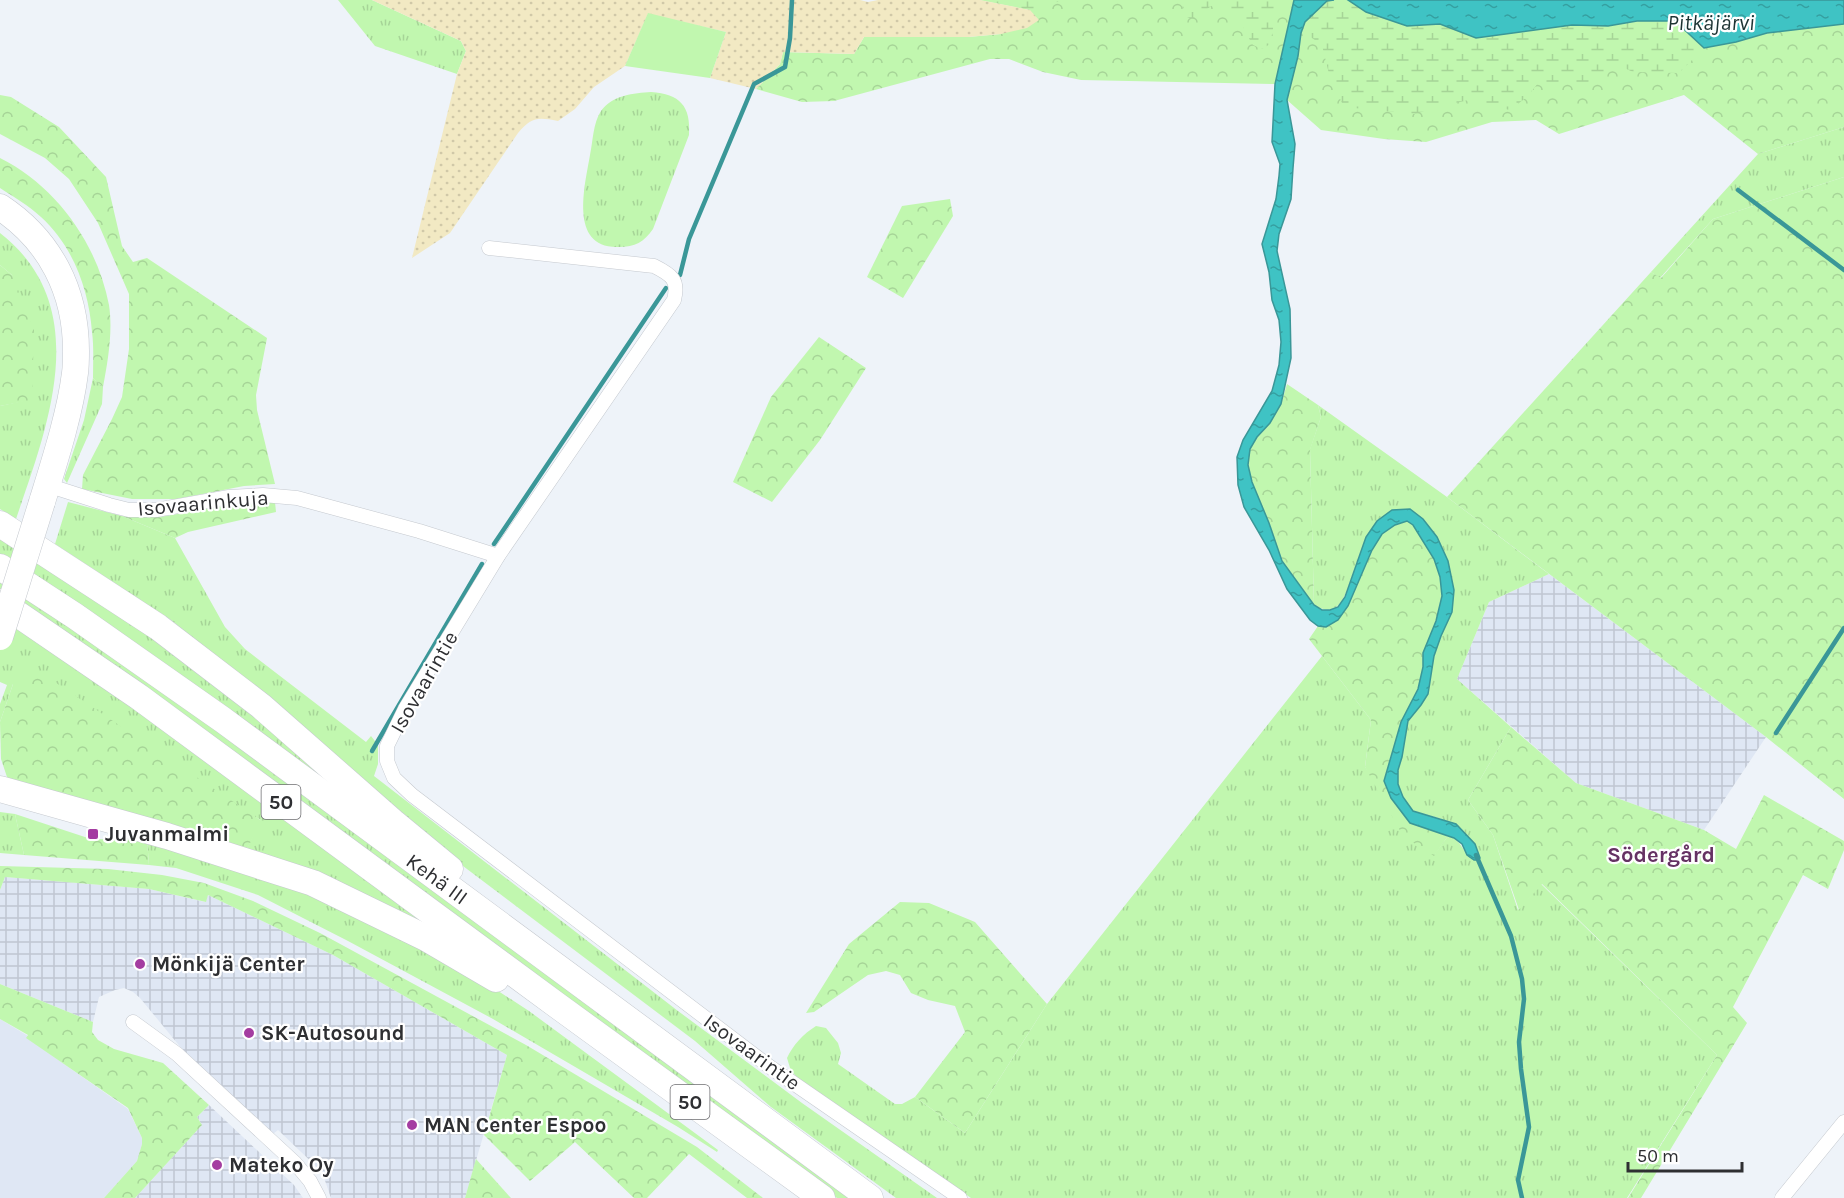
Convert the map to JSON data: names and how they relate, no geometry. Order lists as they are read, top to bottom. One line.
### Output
{"streets":{"highway":["50","Kehä III"],"street":["Isovaarinkuja","Isovaarintie"]},"crossings":[["Isovaarinkuja","Isovaarintie"]],"districts":["Södergård"],"water":["Pitkäjärvi"],"places":{"transit":["Juvanmalmi"],"other":["Mönkijä Center","SK-Autosound","MAN Center Espoo","Mateko Oy"]},"scale_bar":"50 m"}
